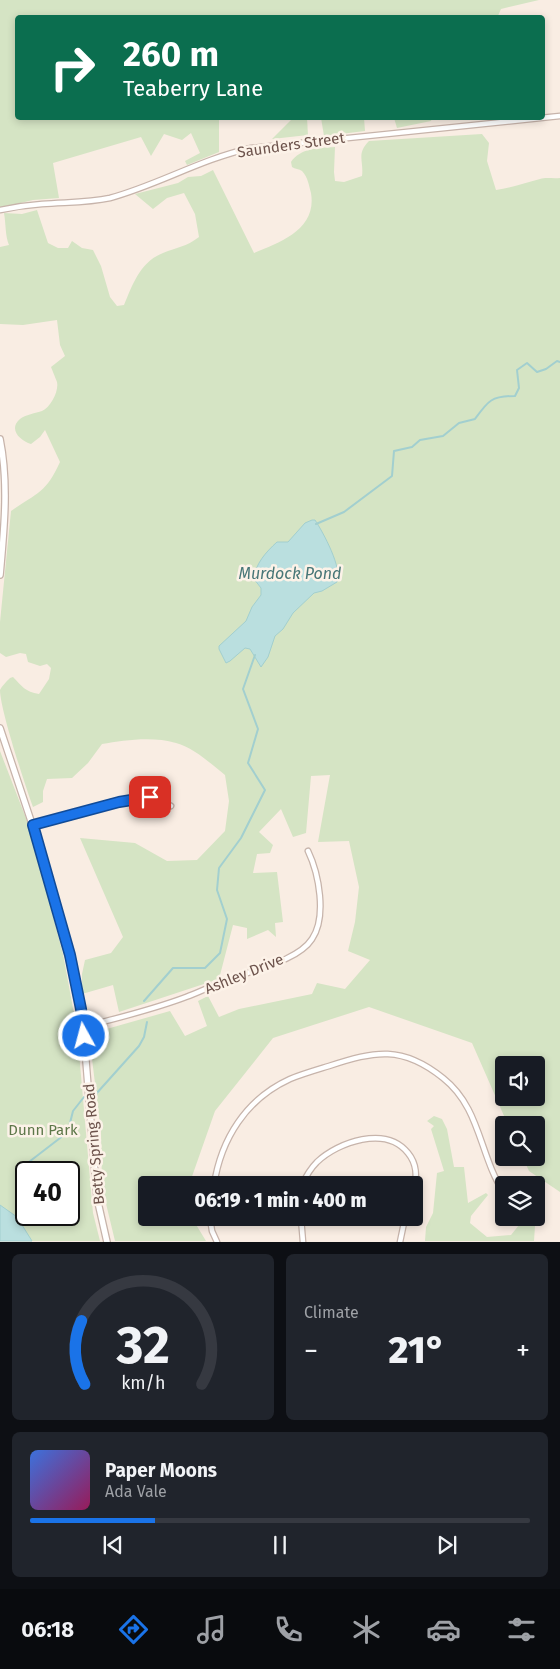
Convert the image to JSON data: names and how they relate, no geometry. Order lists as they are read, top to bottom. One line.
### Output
{"streets":{"street":["Saunders Street","Ashley Drive","Betty Spring Road"]},"crossings":[["Ashley Drive","Betty Spring Road"]],"water":["Murdock Pond"],"parks":["Dunn Park"],"page":{"turn":["260 m","Teaberry Lane"],"limit":"40","trip":"06:19 · 1 min · 400 m","tile":"Climate","heat":["−","21°","+"],"song":["Paper Moons","Ada Vale"],"tabs":"06:18","gauge":["32","km/h"]}}
